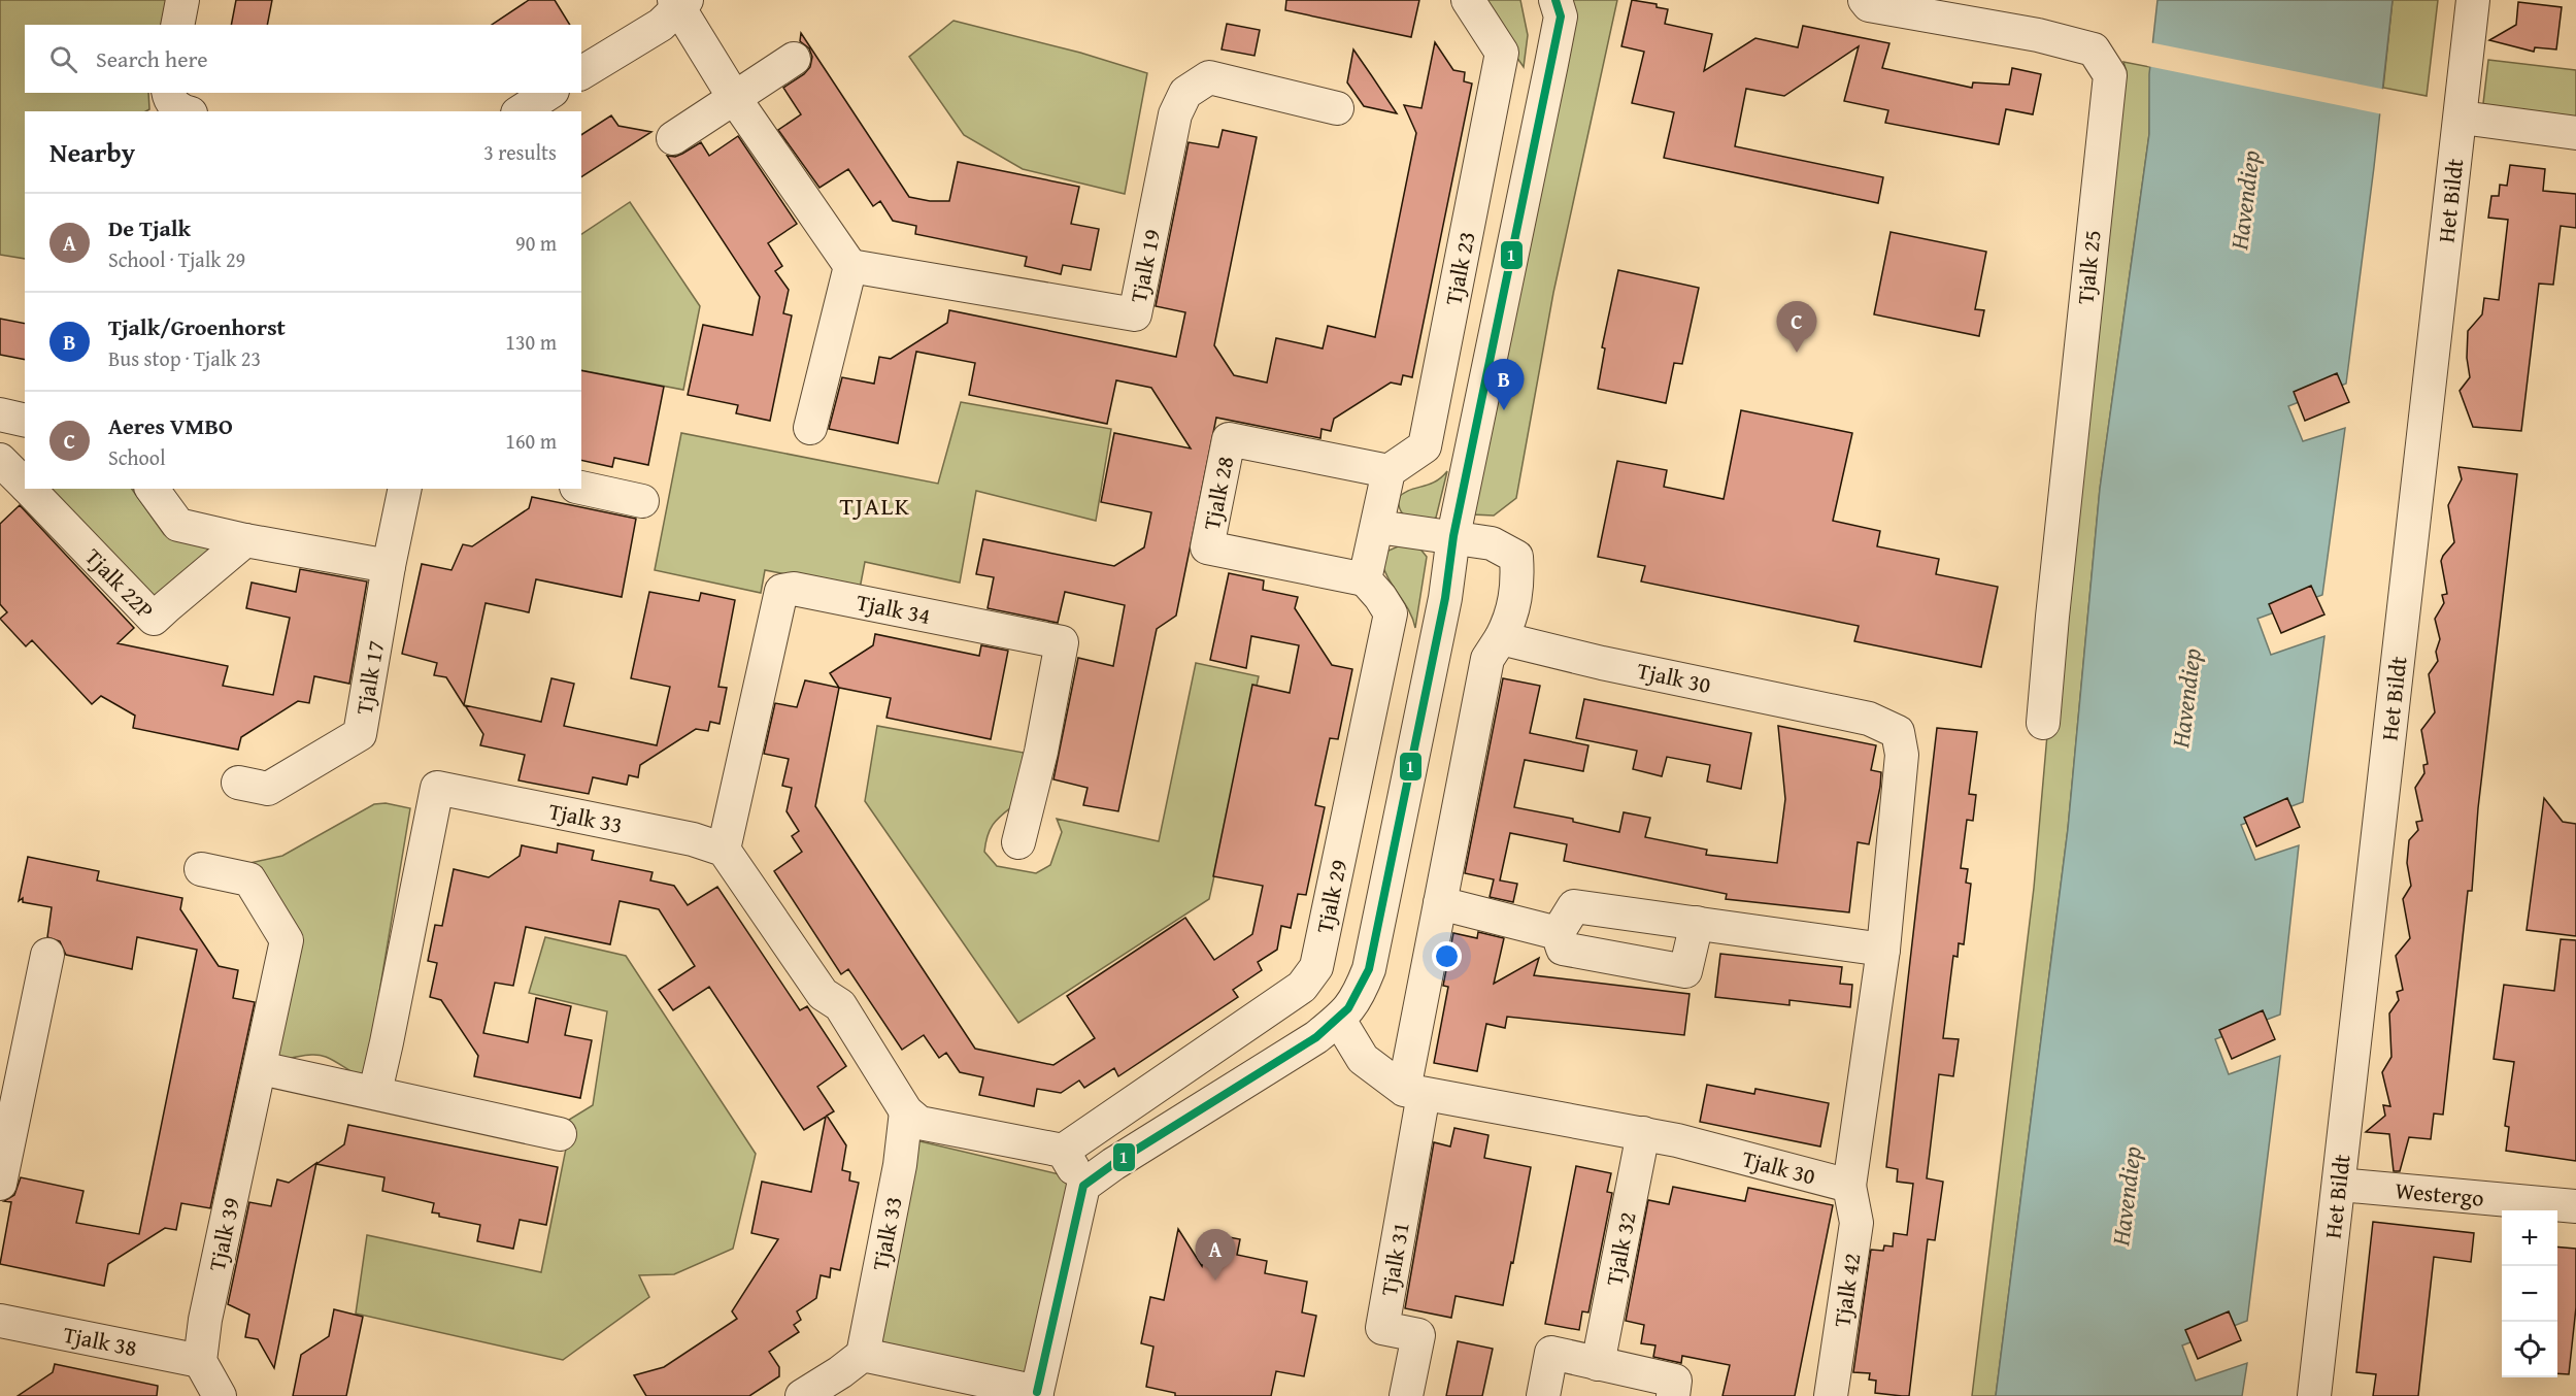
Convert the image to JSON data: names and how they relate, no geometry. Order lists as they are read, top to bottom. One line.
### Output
{"streets":{"street":["Het Bildt","Tjalk 19","Tjalk 25","Tjalk 23","Tjalk 28","Tjalk 22P","Tjalk 34","Tjalk 30","Tjalk 17","Tjalk 33","Tjalk 29","Westergo","Tjalk 39","Tjalk 32","Tjalk 31","Tjalk 42","Tjalk 38"]},"crossings":[["Het Bildt","Westergo"],["Tjalk 23","Tjalk 28"],["Tjalk 28","Tjalk 29"],["Tjalk 34","Tjalk 33"],["Tjalk 30","Tjalk 32"],["Tjalk 30","Tjalk 31"],["Tjalk 30","Tjalk 42"],["Tjalk 39","Tjalk 38"]],"districts":["TJALK"],"water":["Havendiep"],"lines":["transit line 1"],"page":{"search":"Search here","heading":["Nearby","3 results"],"list":[{"mark":"A","name":"De Tjalk","note":"School · Tjalk 29","value":"90 m"},{"mark":"B","name":"Tjalk/Groenhorst","note":"Bus stop · Tjalk 23","value":"130 m"},{"mark":"C","name":"Aeres VMBO","note":"School","value":"160 m"}],"pins":["C","B","A"],"map_buttons":["+","−"]}}
